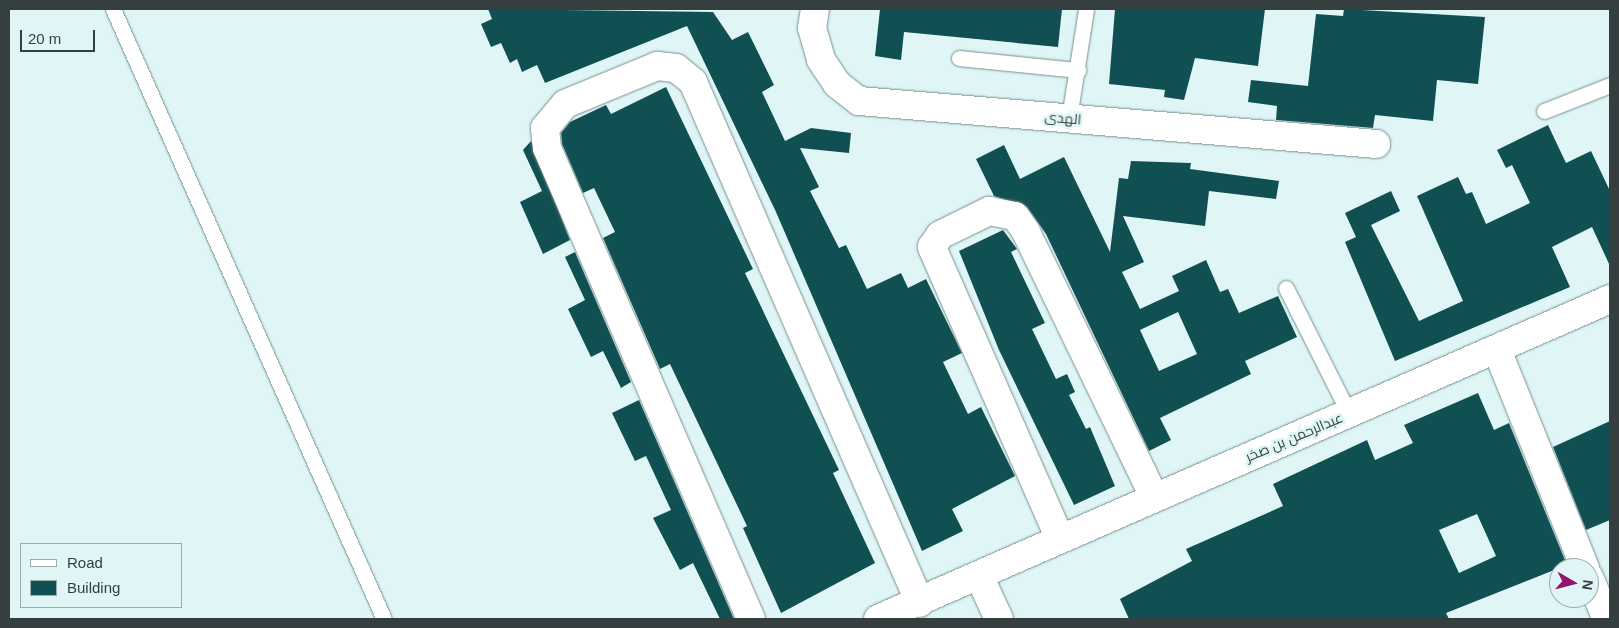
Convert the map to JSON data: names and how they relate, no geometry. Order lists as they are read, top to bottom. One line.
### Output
{"streets":{"street":["الهدى","عبدالرحمن بن صخر"]},"legend":["Road","Building"],"scale_bar":"20 m","north":"right"}
